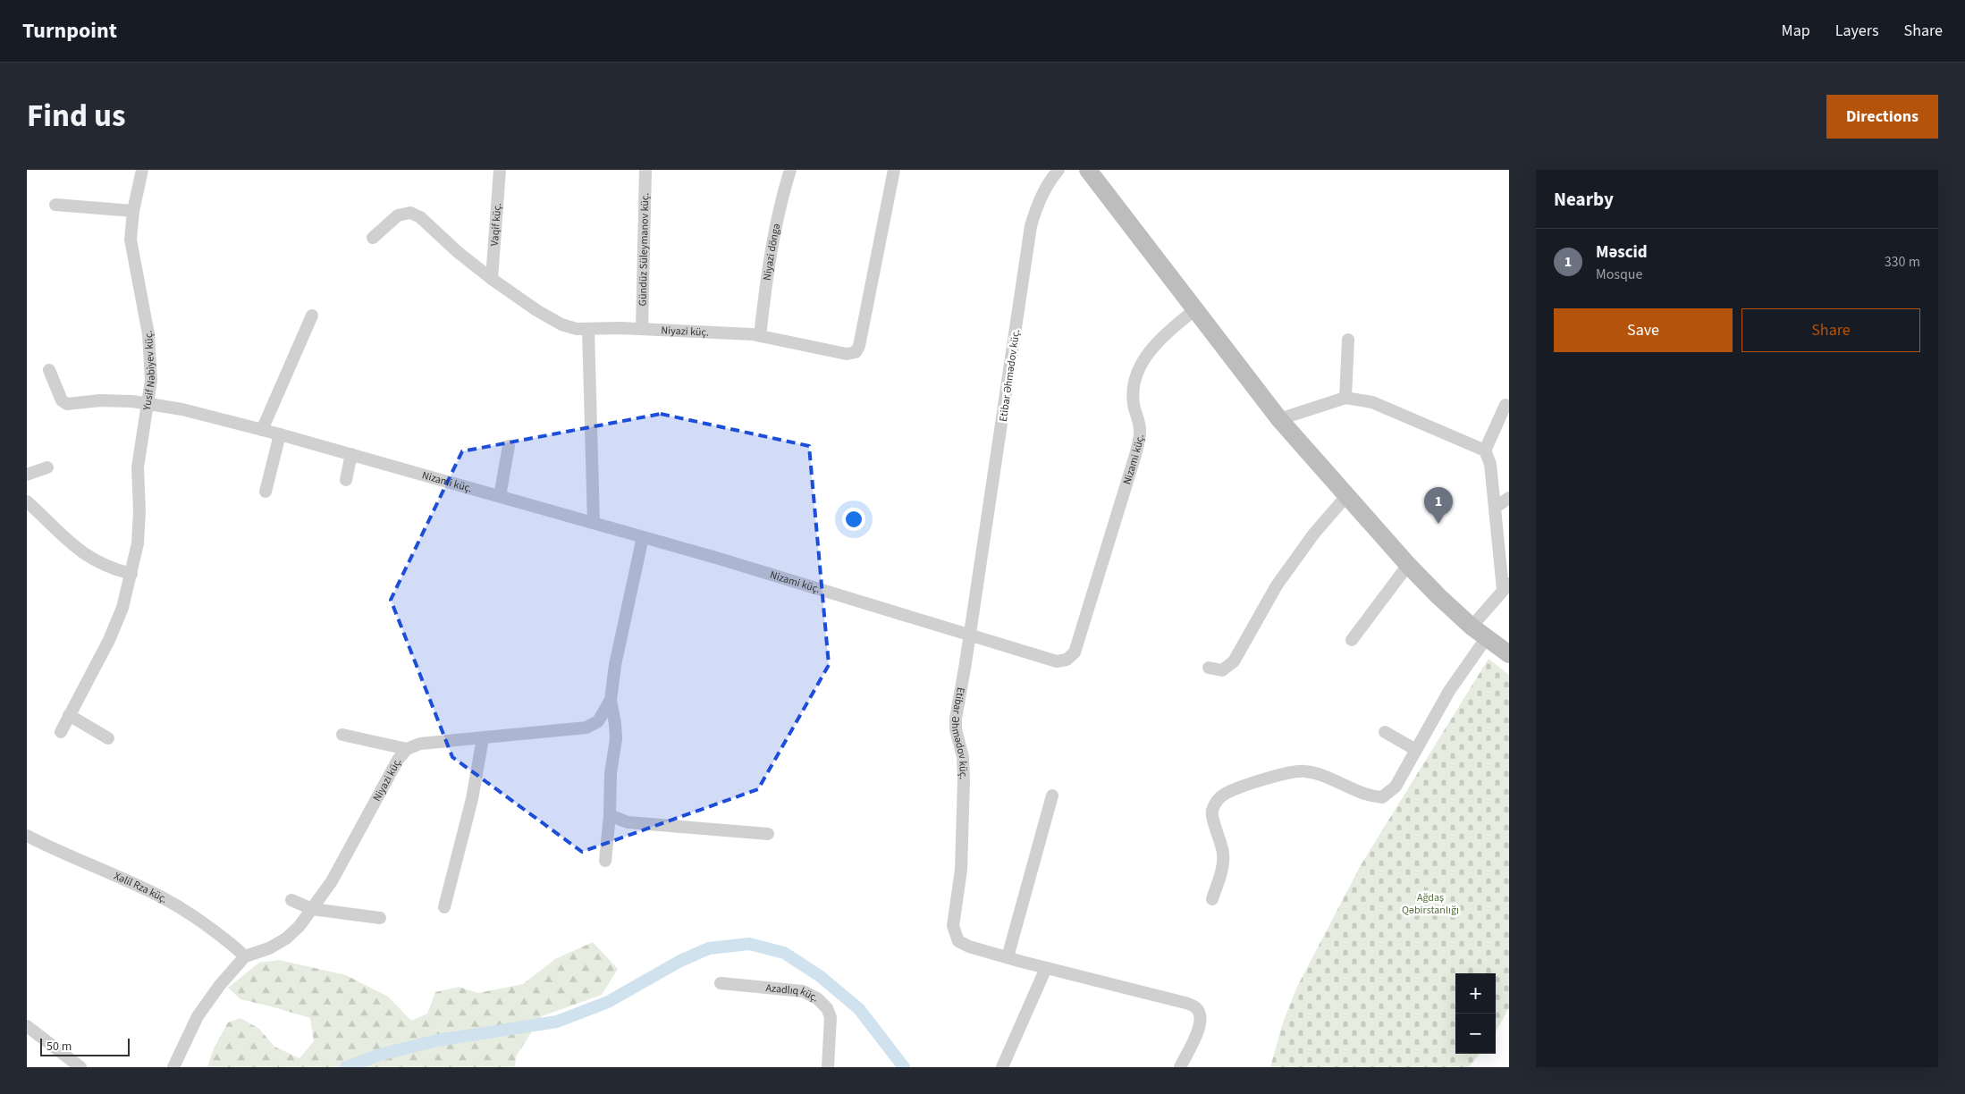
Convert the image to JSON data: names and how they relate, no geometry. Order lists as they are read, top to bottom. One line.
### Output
{"streets":{"street":["Vaqif küç.","Gündüz Süleymanov küç.","Niyazi döngə","Niyazi küç.","Yusif Nəbiyev küç.","Etibar Əhmədov küç.","Nizami küç.","Xəlil Rza küç.","Azadlıq küç."]},"crossings":[["Vaqif küç.","Niyazi küç."],["Gündüz Süleymanov küç.","Niyazi küç."],["Niyazi döngə","Niyazi küç."],["Niyazi küç.","Nizami küç."],["Niyazi küç.","Xəlil Rza küç."],["Yusif Nəbiyev küç.","Nizami küç."],["Etibar Əhmədov küç.","Nizami küç."]],"parks":["Ağdaş Qəbirstanlığı"],"scale_bar":"50 m","page":{"header":"Turnpoint","nav":["Map","Layers","Share"],"title":"Find us","buttons":["Directions",["Save","Share"]],"heading":"Nearby","list":[{"mark":"1","name":"Məscid","note":"Mosque","value":"330 m"}],"pins":"1","map_buttons":["+","−"],"scale":"50 m"}}
